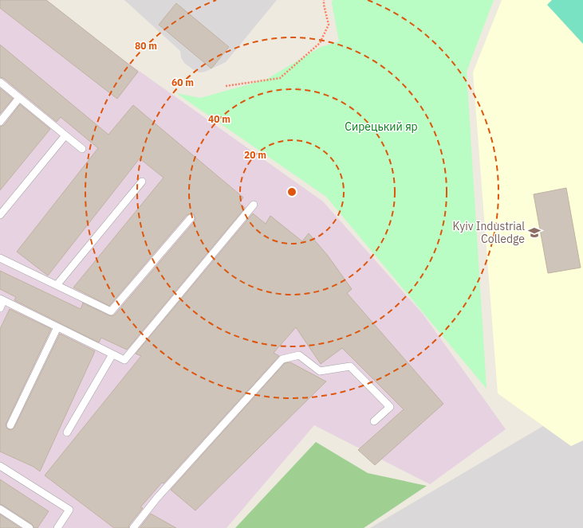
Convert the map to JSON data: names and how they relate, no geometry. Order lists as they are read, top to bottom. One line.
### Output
{"parks":["Сирецький яр"],"places":{"school or university":["Kyiv Industrial Colledge"]},"rings":["80 m","60 m","40 m","20 m"]}
